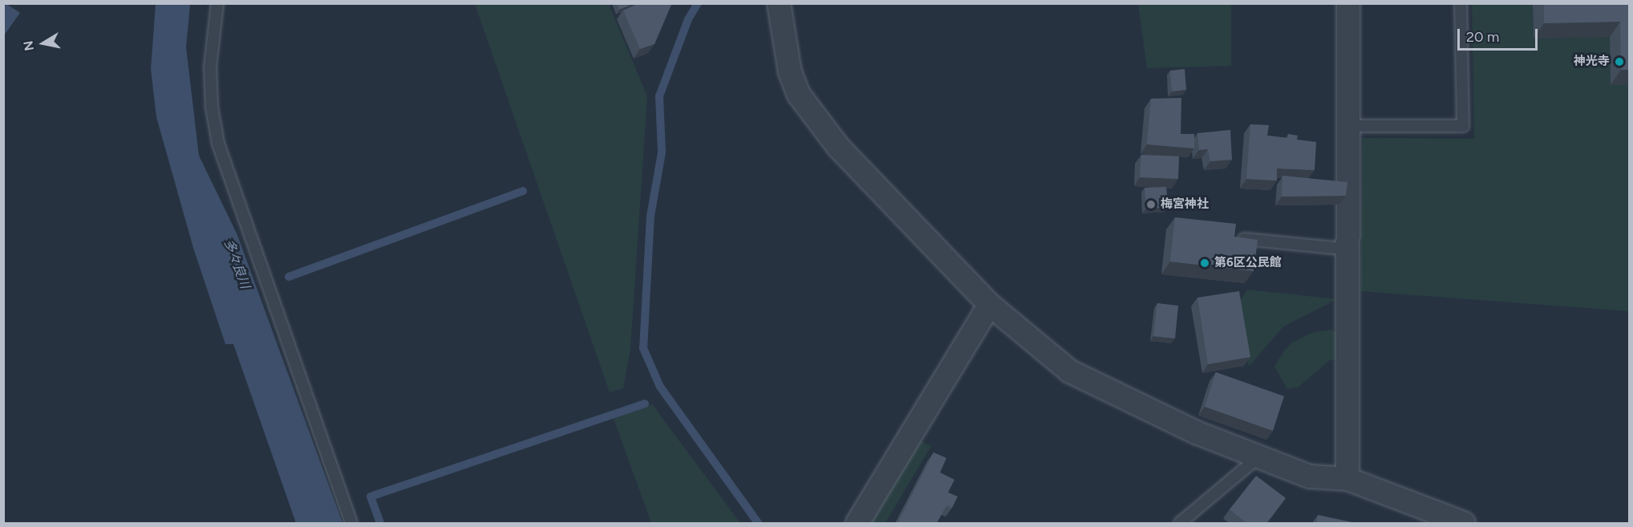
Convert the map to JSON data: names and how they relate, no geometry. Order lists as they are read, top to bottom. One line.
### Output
{"water":["多々良川"],"places":["神光寺","梅宮神社","第6区公民館"],"scale_bar":"20 m","north":"left"}
